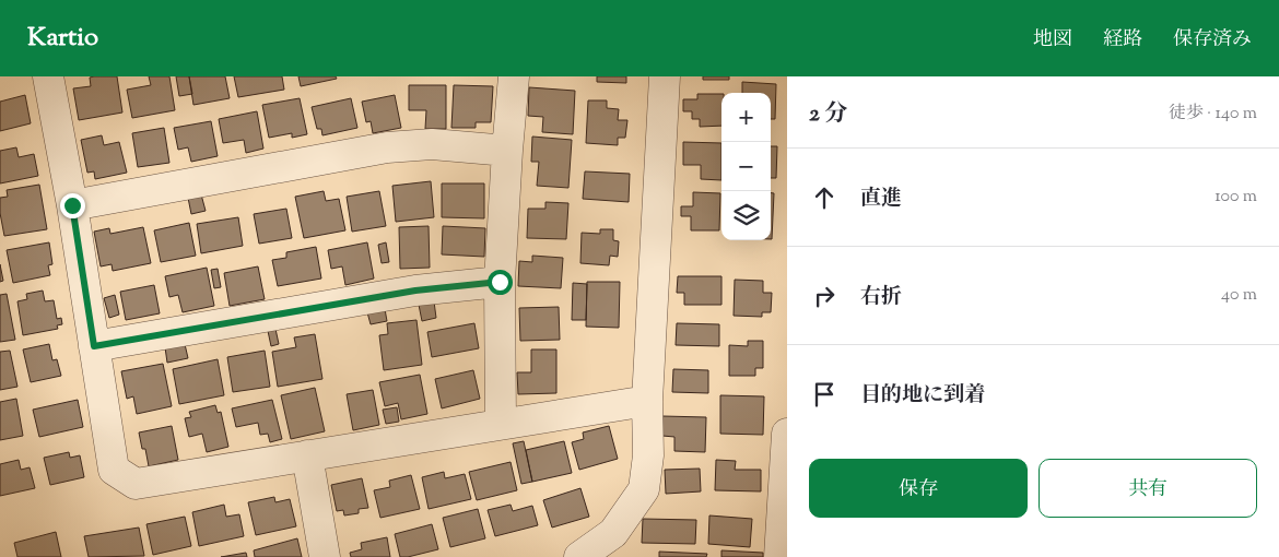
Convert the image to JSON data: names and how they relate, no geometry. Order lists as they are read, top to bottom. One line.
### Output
{"page":{"header":"Kartio","nav":["地図","経路","保存済み"],"heading":["2 分","徒歩 · 140 m"],"map_buttons":["+","−"],"list":[["直進","100 m"],["右折","40 m"],"目的地に到着"],"buttons":["保存","共有"]}}
